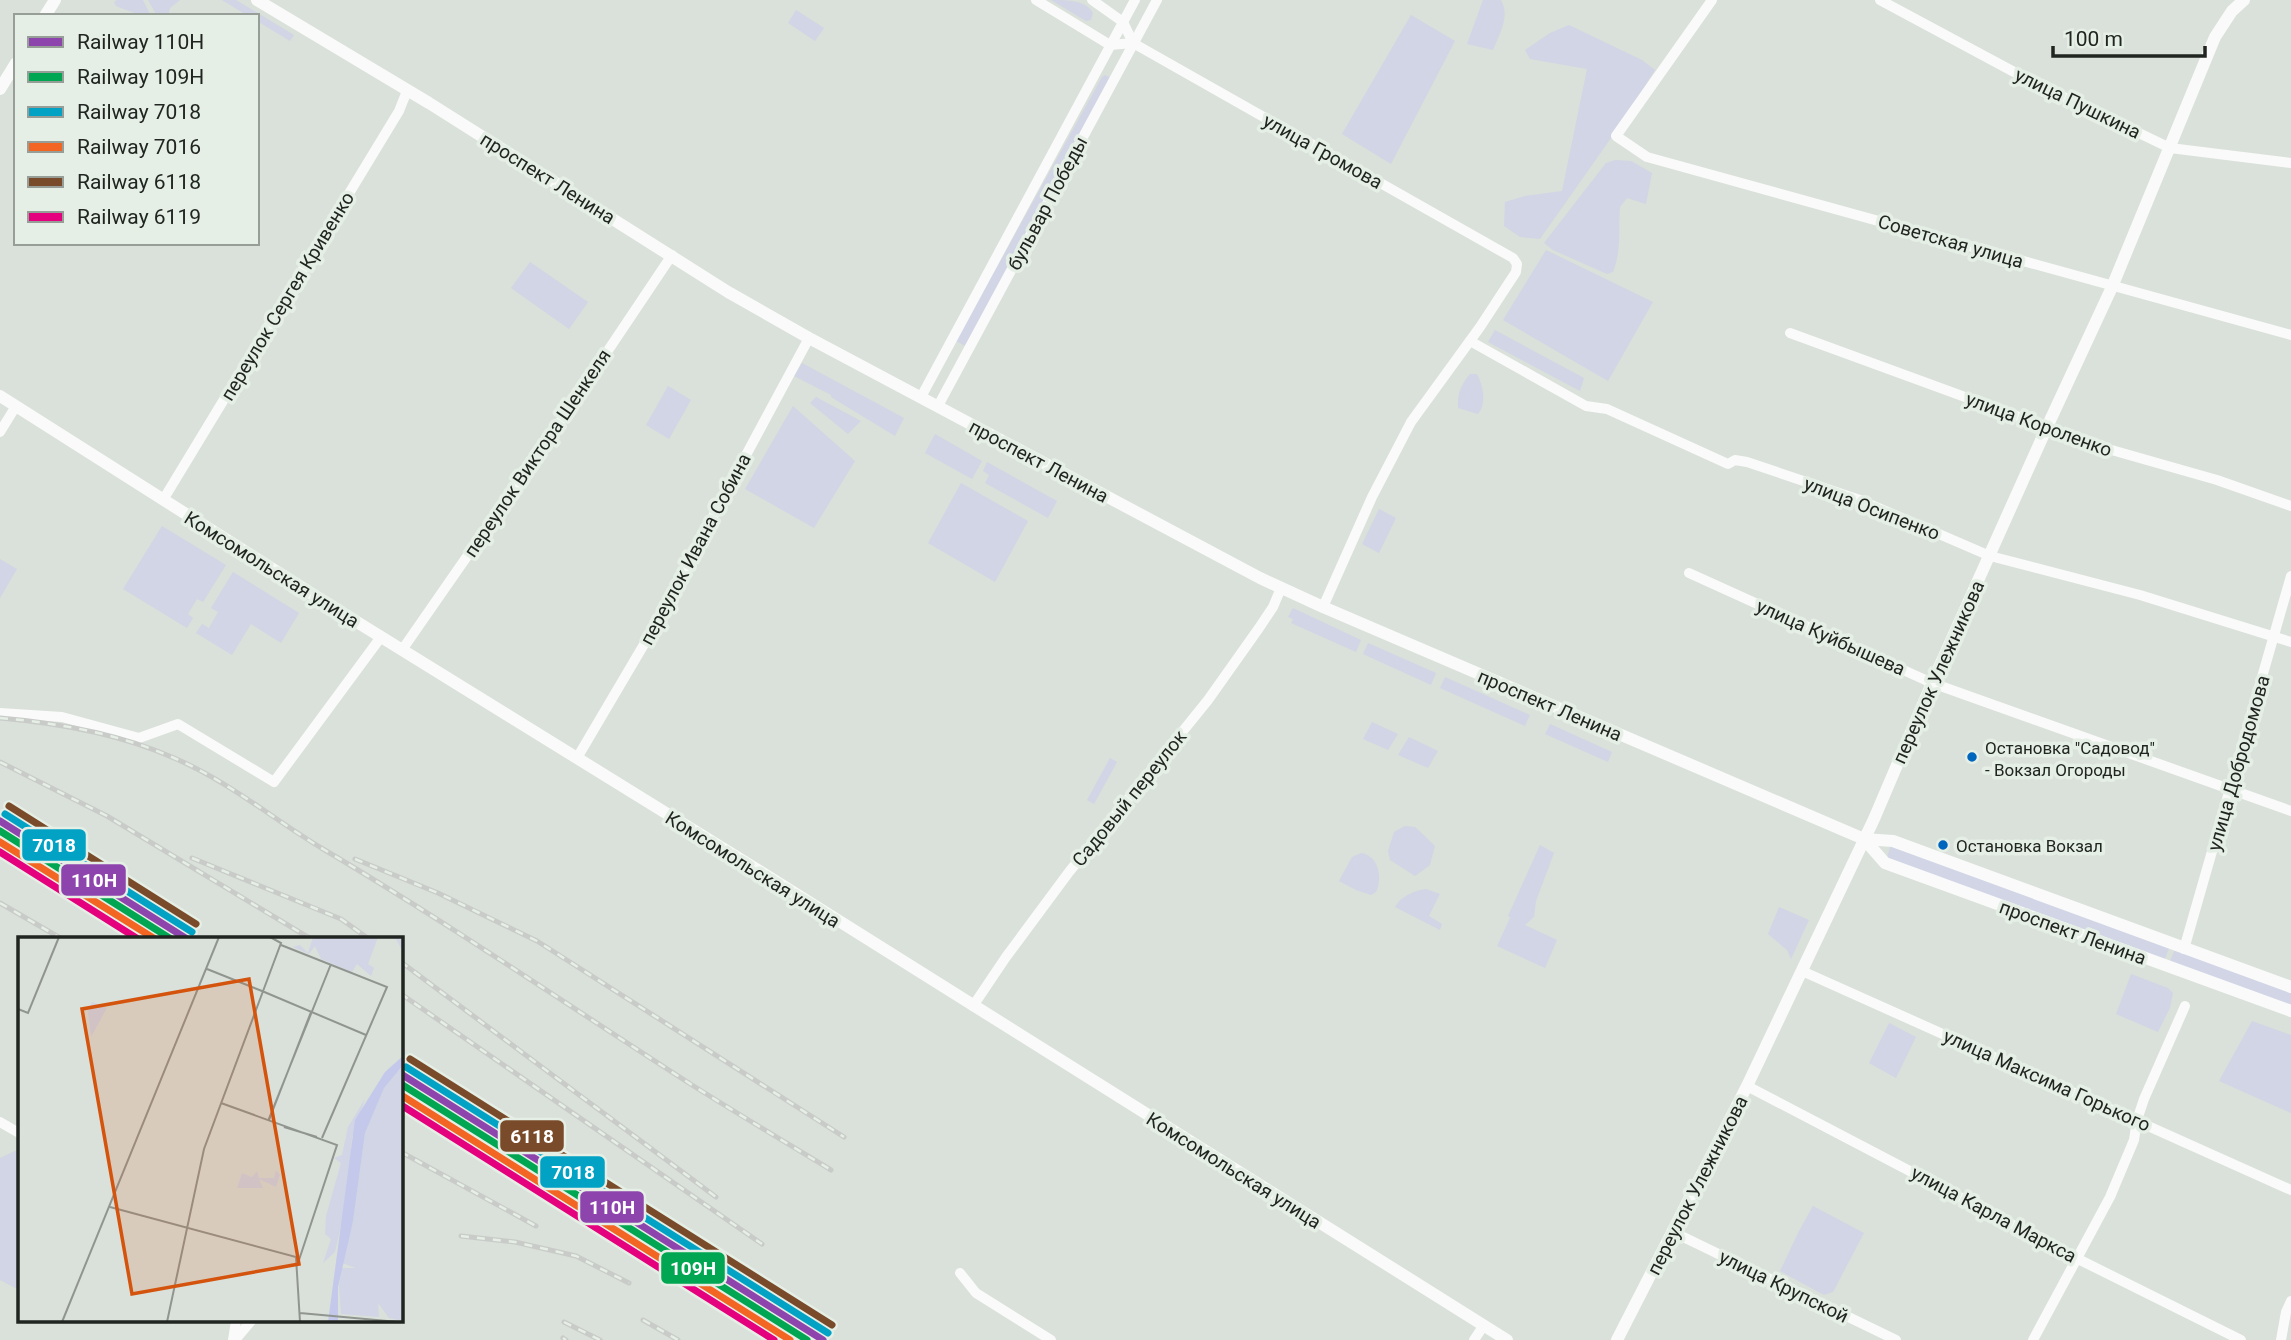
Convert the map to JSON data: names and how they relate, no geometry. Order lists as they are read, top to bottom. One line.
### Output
{"streets":{"main road":["проспект Ленина","Комсомольская улица","переулок Улежникова"],"street":["улица Пушкина","улица Громова","бульвар Победы","Советская улица","переулок Сергея Кривенко","улица Короленко","переулок Виктора Шенкеля","улица Осипенко","переулок Ивана Собина","улица Куйбышева","улица Добродомова","Садовый переулок","улица Максима Горького","улица Карла Маркса","улица Крупской"]},"crossings":[["улица Пушкина","переулок Улежникова"],["улица Громова","бульвар Победы"],["улица Громова","улица Осипенко"],["проспект Ленина","бульвар Победы"],["проспект Ленина","переулок Сергея Кривенко"],["проспект Ленина","переулок Виктора Шенкеля"],["проспект Ленина","переулок Ивана Собина"],["проспект Ленина","переулок Улежникова"],["проспект Ленина","улица Добродомова"],["проспект Ленина","Садовый переулок"],["Советская улица","переулок Улежникова"],["переулок Сергея Кривенко","Комсомольская улица"],["улица Короленко","переулок Улежникова"],["переулок Виктора Шенкеля","Комсомольская улица"],["улица Осипенко","переулок Улежникова"],["улица Осипенко","улица Добродомова"],["переулок Ивана Собина","Комсомольская улица"],["Комсомольская улица","Садовый переулок"],["улица Куйбышева","переулок Улежникова"],["улица Куйбышева","улица Добродомова"],["переулок Улежникова","улица Максима Горького"],["переулок Улежникова","улица Карла Маркса"],["переулок Улежникова","улица Крупской"]],"places":["Остановка \"Садовод\" - Вокзал Огороды","Остановка Вокзал"],"lines":["rail line 6118","rail line 7018","rail line 110Н","rail line 109Н","rail line 7016","rail line 6119"],"legend":["Railway 110Н","Railway 109Н","Railway 7018","Railway 7016","Railway 6118","Railway 6119"],"scale_bar":"100 m"}
